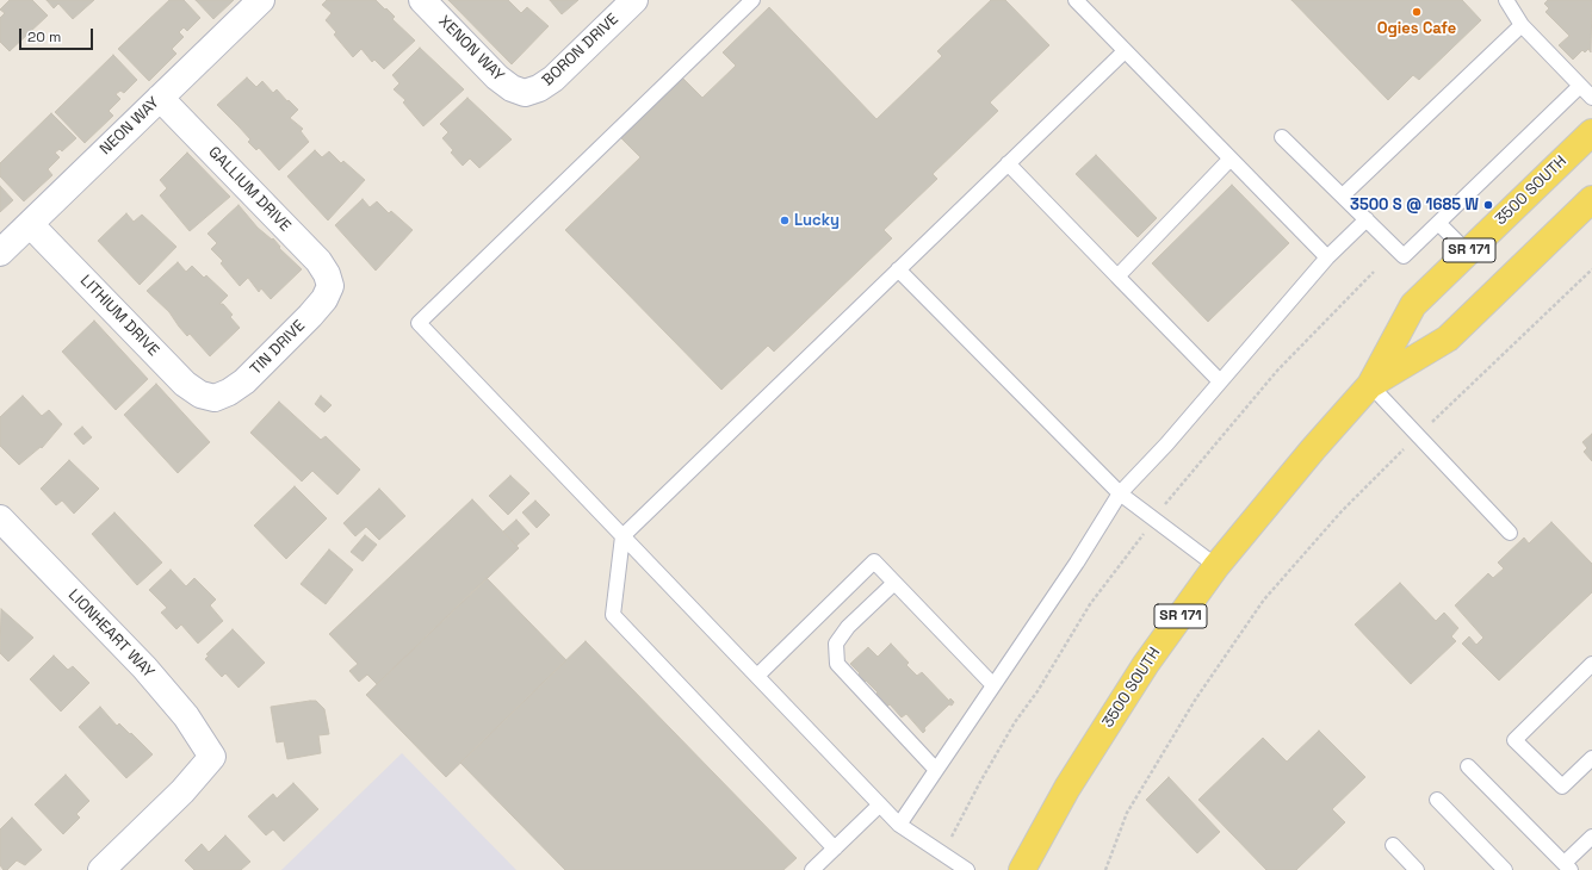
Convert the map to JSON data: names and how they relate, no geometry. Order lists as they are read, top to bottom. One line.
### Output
{"streets":{"main road":["3500 SOUTH","SR 171"],"street":["XENON WAY","BORON DRIVE","NEON WAY","GALLIUM DRIVE","LITHIUM DRIVE","TIN DRIVE","LIONHEART WAY"]},"crossings":[["XENON WAY","BORON DRIVE"],["NEON WAY","GALLIUM DRIVE"],["NEON WAY","LITHIUM DRIVE"],["GALLIUM DRIVE","TIN DRIVE"],["LITHIUM DRIVE","TIN DRIVE"]],"places":["Ogies Cafe","3500 S @ 1685 W","Lucky"],"scale_bar":"20 m"}
